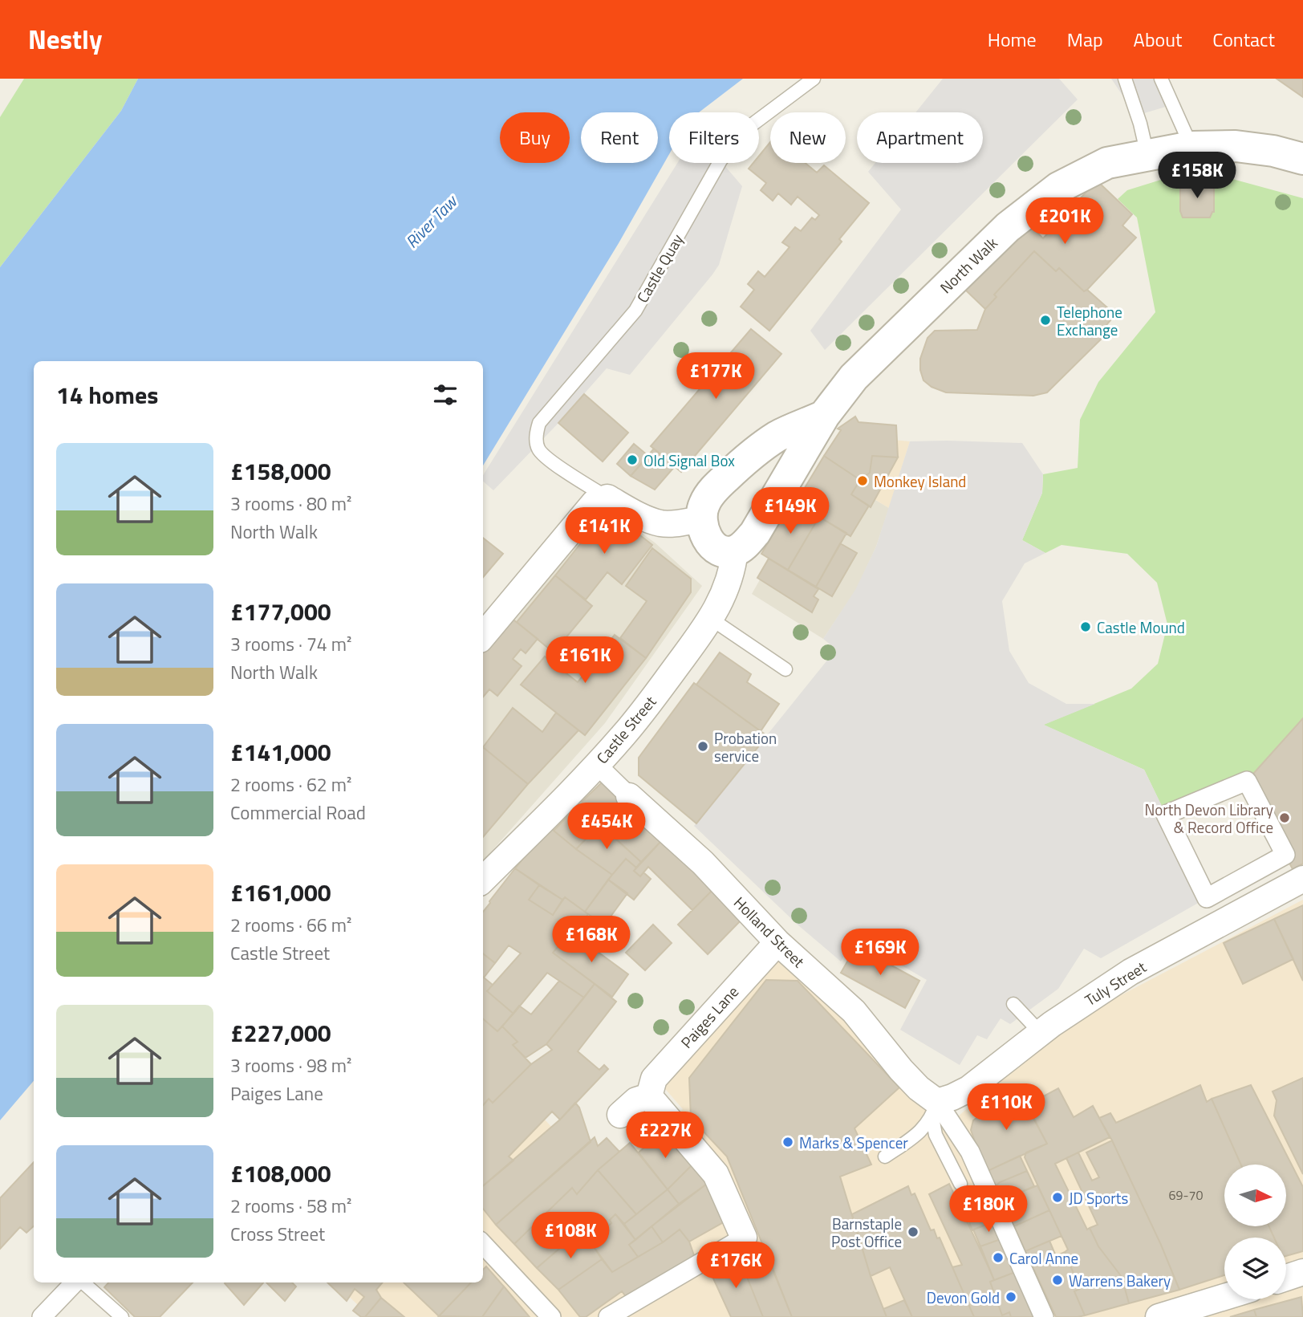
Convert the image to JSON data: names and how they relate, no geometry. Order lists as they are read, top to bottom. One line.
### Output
{"streets":{"street":["North Walk","Castle Street","Holland Street","Tuly Street","Paiges Lane"],"lane":["Castle Quay"]},"crossings":[["North Walk","Castle Street"],["Castle Street","Holland Street"],["Holland Street","Tuly Street"],["Holland Street","Paiges Lane"]],"water":["River Taw"],"places":["Telephone Exchange","Old Signal Box","Monkey Island","Castle Mound","Probation service","North Devon Library & Record Office","Marks & Spencer","JD Sports","Barnstaple Post Office","Carol Anne","Warrens Bakery","Devon Gold"],"house_numbers":["69-70"],"north":"right","page":{"header":"Nestly","nav":["Home","Map","About","Contact"],"chip":["Buy","Rent","Filters","New","Apartment"],"price":["£158K","£201K","£177K","£149K","£141K","£161K","£454K","£168K","£169K","£110K","£227K","£180K","£108K","£176K"],"heading":"14 homes","list":[{"name":"£158,000","note":"3 rooms · 80 m² · North Walk"},{"name":"£177,000","note":"3 rooms · 74 m² · North Walk"},{"name":"£141,000","note":"2 rooms · 62 m² · Commercial Road"},{"name":"£161,000","note":"2 rooms · 66 m² · Castle Street"},{"name":"£227,000","note":"3 rooms · 98 m² · Paiges Lane"},{"name":"£108,000","note":"2 rooms · 58 m² · Cross Street"}]}}
